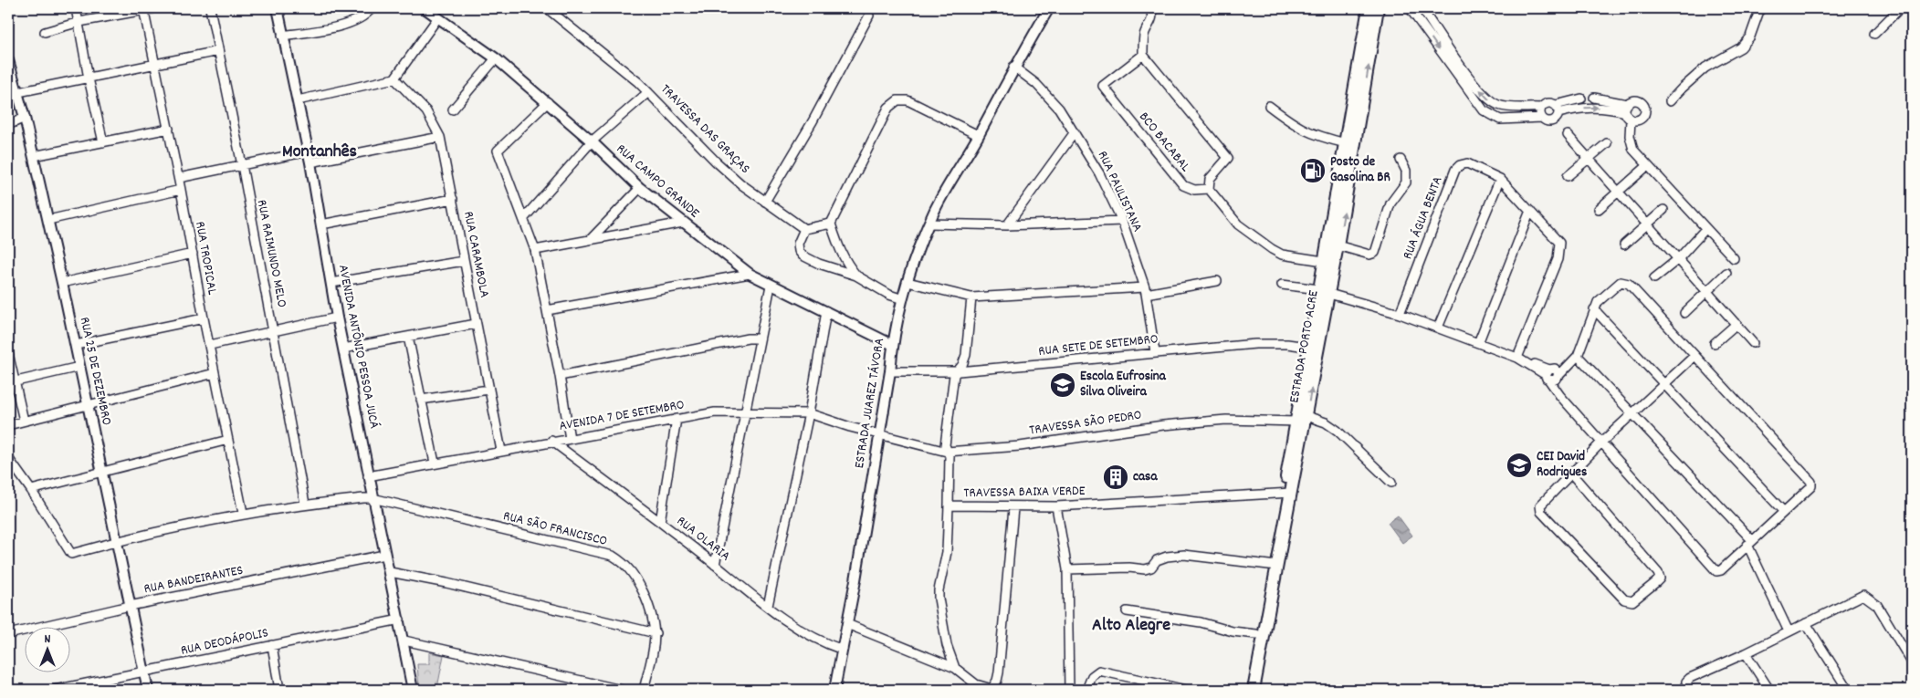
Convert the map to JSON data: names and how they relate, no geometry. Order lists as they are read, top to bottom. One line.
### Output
{"streets":{"main road":["ESTRADA PORTO ACRE"],"street":["TRAVESSA DAS GRAÇAS","BCO BACABAL","RUA CAMPO GRANDE","RUA PAULISTANA","RUA ÁGUA BENTA","RUA RAIMUNDO MELO","RUA CARAMBOLA","RUA TROPICAL","RUA SETE DE SETEMBRO","AVENIDA ANTÔNIO PESSOA JUCÁ","RUA 25 DE DEZEMBRO","ESTRADA JUAREZ TÁVORA","AVENIDA 7 DE SETEMBRO","TRAVESSA SÃO PEDRO","TRAVESSA BAIXA VERDE","RUA SÃO FRANCISCO","RUA OLARIA","RUA BANDEIRANTES","RUA DEODÁPOLIS"]},"crossings":[["RUA CAMPO GRANDE","ESTRADA JUAREZ TÁVORA"],["RUA PAULISTANA","RUA SETE DE SETEMBRO"],["RUA PAULISTANA","ESTRADA JUAREZ TÁVORA"],["RUA RAIMUNDO MELO","RUA SÃO FRANCISCO"],["RUA CARAMBOLA","AVENIDA 7 DE SETEMBRO"],["RUA TROPICAL","RUA SÃO FRANCISCO"],["RUA SETE DE SETEMBRO","ESTRADA PORTO ACRE"],["RUA SETE DE SETEMBRO","ESTRADA JUAREZ TÁVORA"],["AVENIDA ANTÔNIO PESSOA JUCÁ","AVENIDA 7 DE SETEMBRO"],["AVENIDA ANTÔNIO PESSOA JUCÁ","RUA SÃO FRANCISCO"],["AVENIDA ANTÔNIO PESSOA JUCÁ","RUA BANDEIRANTES"],["AVENIDA ANTÔNIO PESSOA JUCÁ","RUA DEODÁPOLIS"],["ESTRADA PORTO ACRE","TRAVESSA SÃO PEDRO"],["ESTRADA PORTO ACRE","TRAVESSA BAIXA VERDE"],["RUA 25 DE DEZEMBRO","RUA SÃO FRANCISCO"],["RUA 25 DE DEZEMBRO","RUA BANDEIRANTES"],["RUA 25 DE DEZEMBRO","RUA DEODÁPOLIS"],["ESTRADA JUAREZ TÁVORA","AVENIDA 7 DE SETEMBRO"],["ESTRADA JUAREZ TÁVORA","TRAVESSA SÃO PEDRO"],["ESTRADA JUAREZ TÁVORA","RUA OLARIA"],["AVENIDA 7 DE SETEMBRO","TRAVESSA SÃO PEDRO"],["AVENIDA 7 DE SETEMBRO","RUA OLARIA"]],"districts":["Montanhês","Alto Alegre"],"places":{"fuel station":["Posto de Gasolina BR"],"school or university":["Escola Eufrosina Silva Oliveira","CEI David Rodrigues"],"building":["casa"]},"north":"top"}
